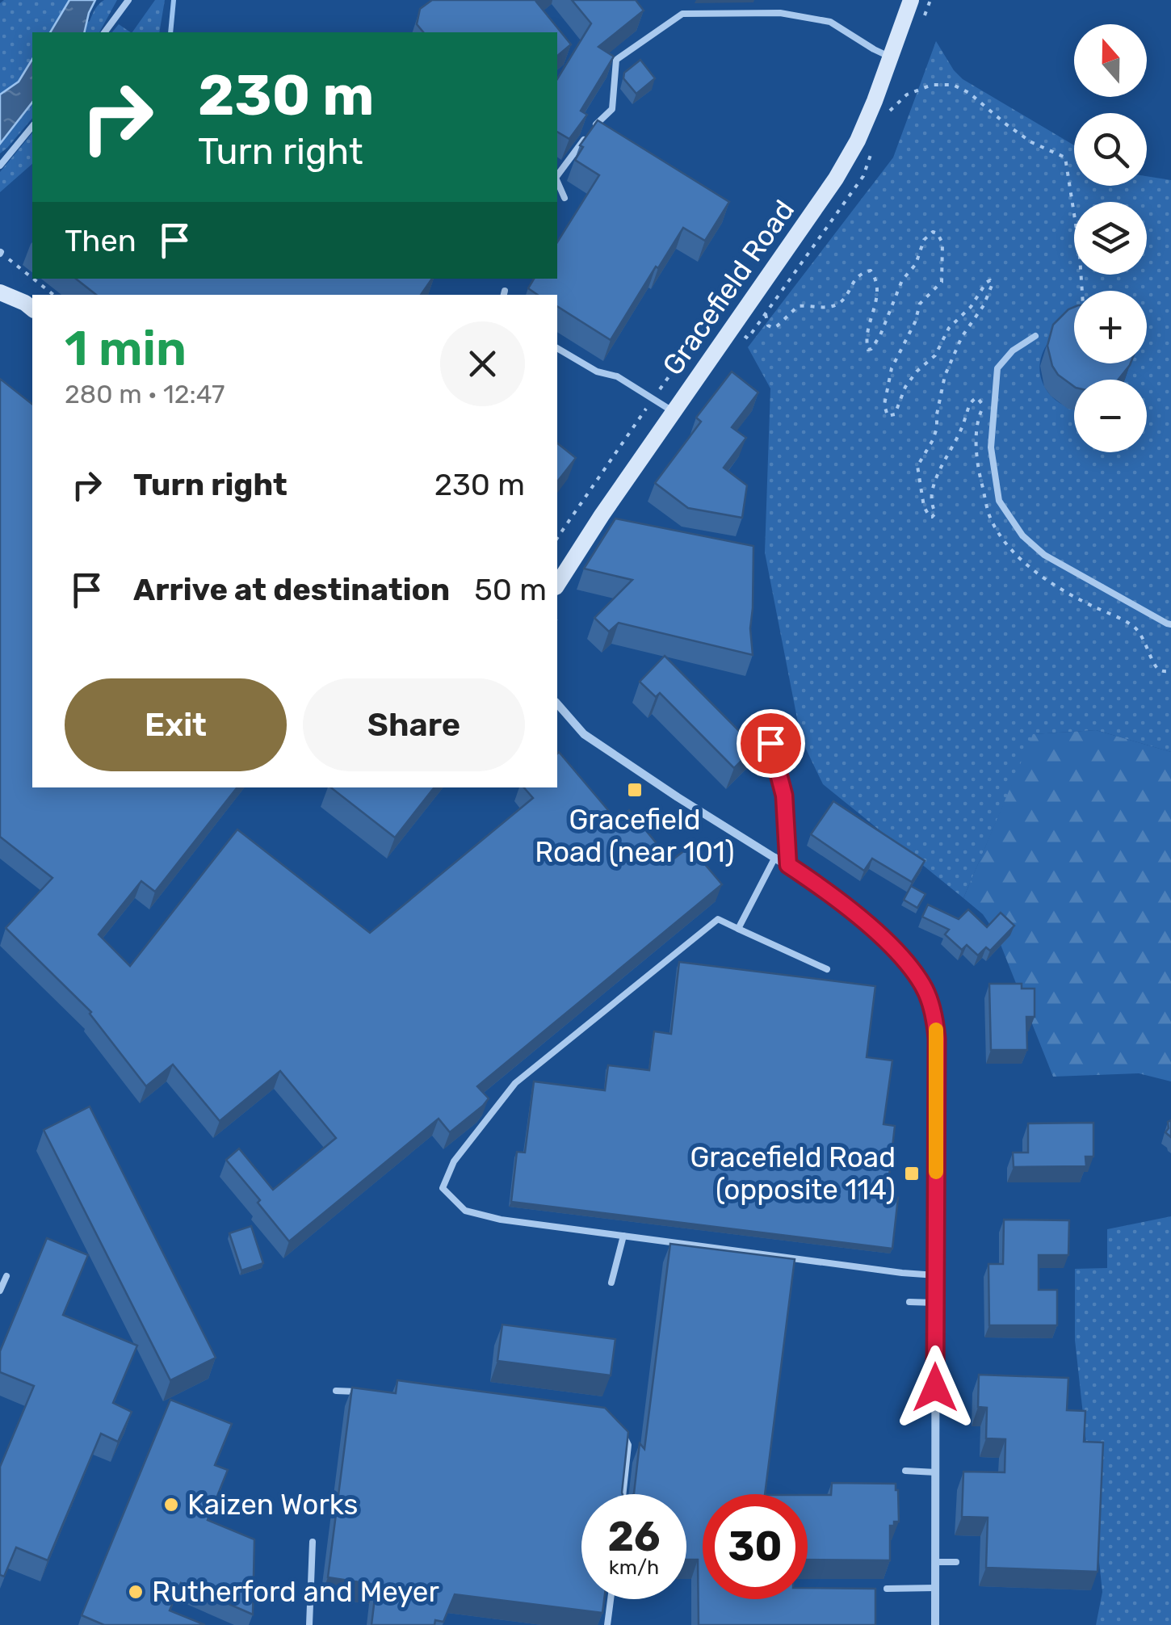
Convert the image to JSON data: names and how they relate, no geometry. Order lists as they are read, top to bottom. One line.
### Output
{"streets":{"main road":["Gracefield Road"]},"places":{"transit":["Gracefield Road (near 101)","Gracefield Road (opposite 114)"],"other":["Kaizen Works","Rutherford and Meyer"]},"north":"top","page":{"map_buttons":["+","−"],"turn":["230 m","Turn right"],"then":"Then","heading":["1 min","280 m · 12:47"],"list":[{"name":"Turn right","value":"230 m"},{"name":"Arrive at destination","value":"50 m"}],"buttons":["Exit","Share"],"speed":"26 km/h","limit":"30"}}
